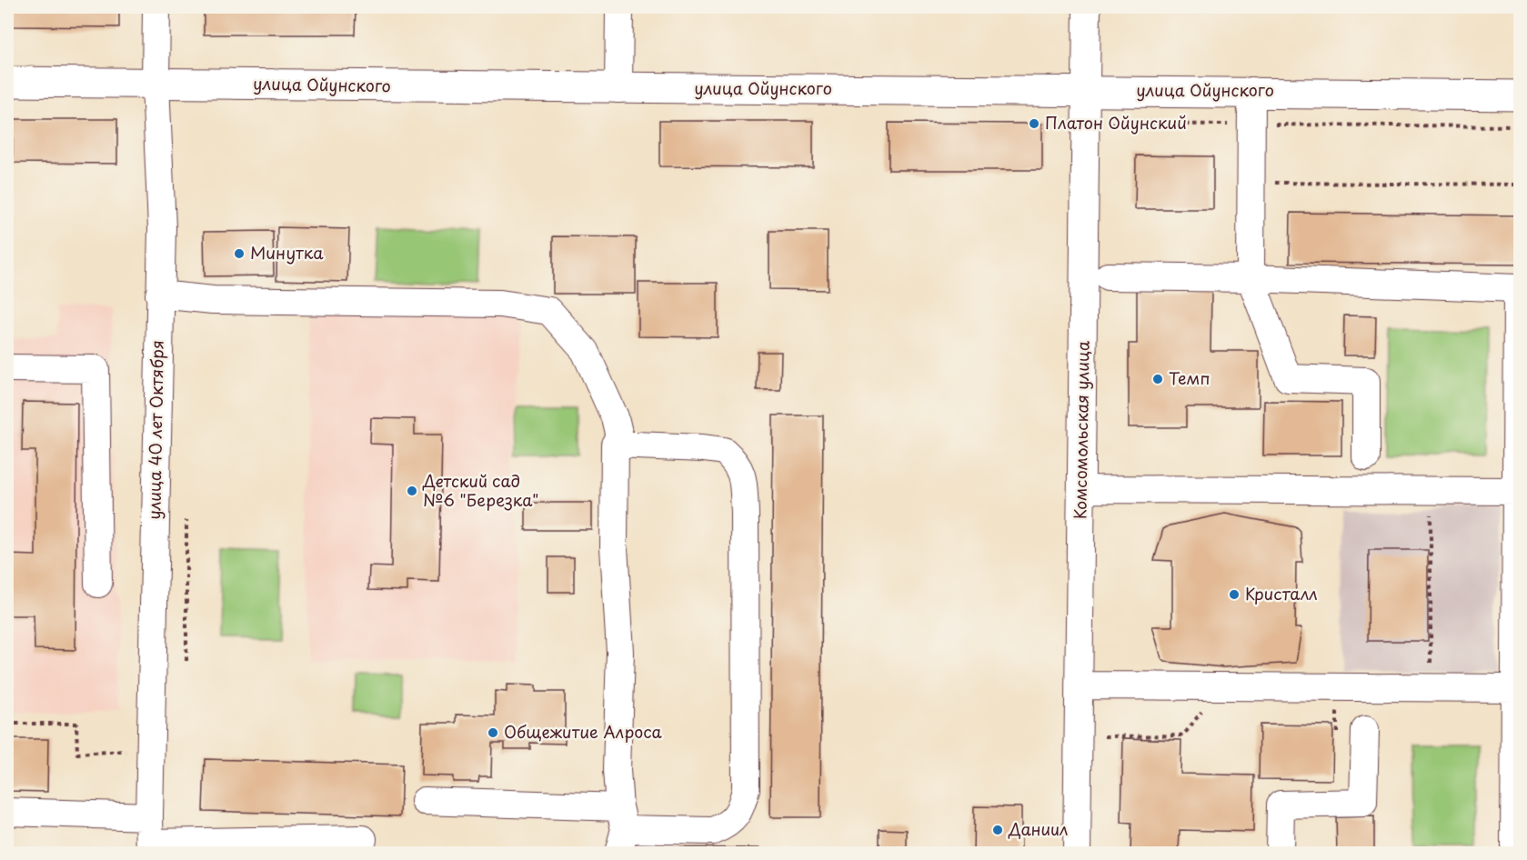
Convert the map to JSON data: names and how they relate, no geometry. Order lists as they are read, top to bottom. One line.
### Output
{"streets":{"main road":["улица Ойунского"],"street":["улица 40 лет Октября","Комсомольская улица"]},"crossings":[["улица Ойунского","улица 40 лет Октября"],["улица Ойунского","Комсомольская улица"]],"places":["Платон Ойунский","Минутка","Темп","Детский сад №6 \"Березка\"","Кристалл","Общежитие Алроса","Даниил"]}
